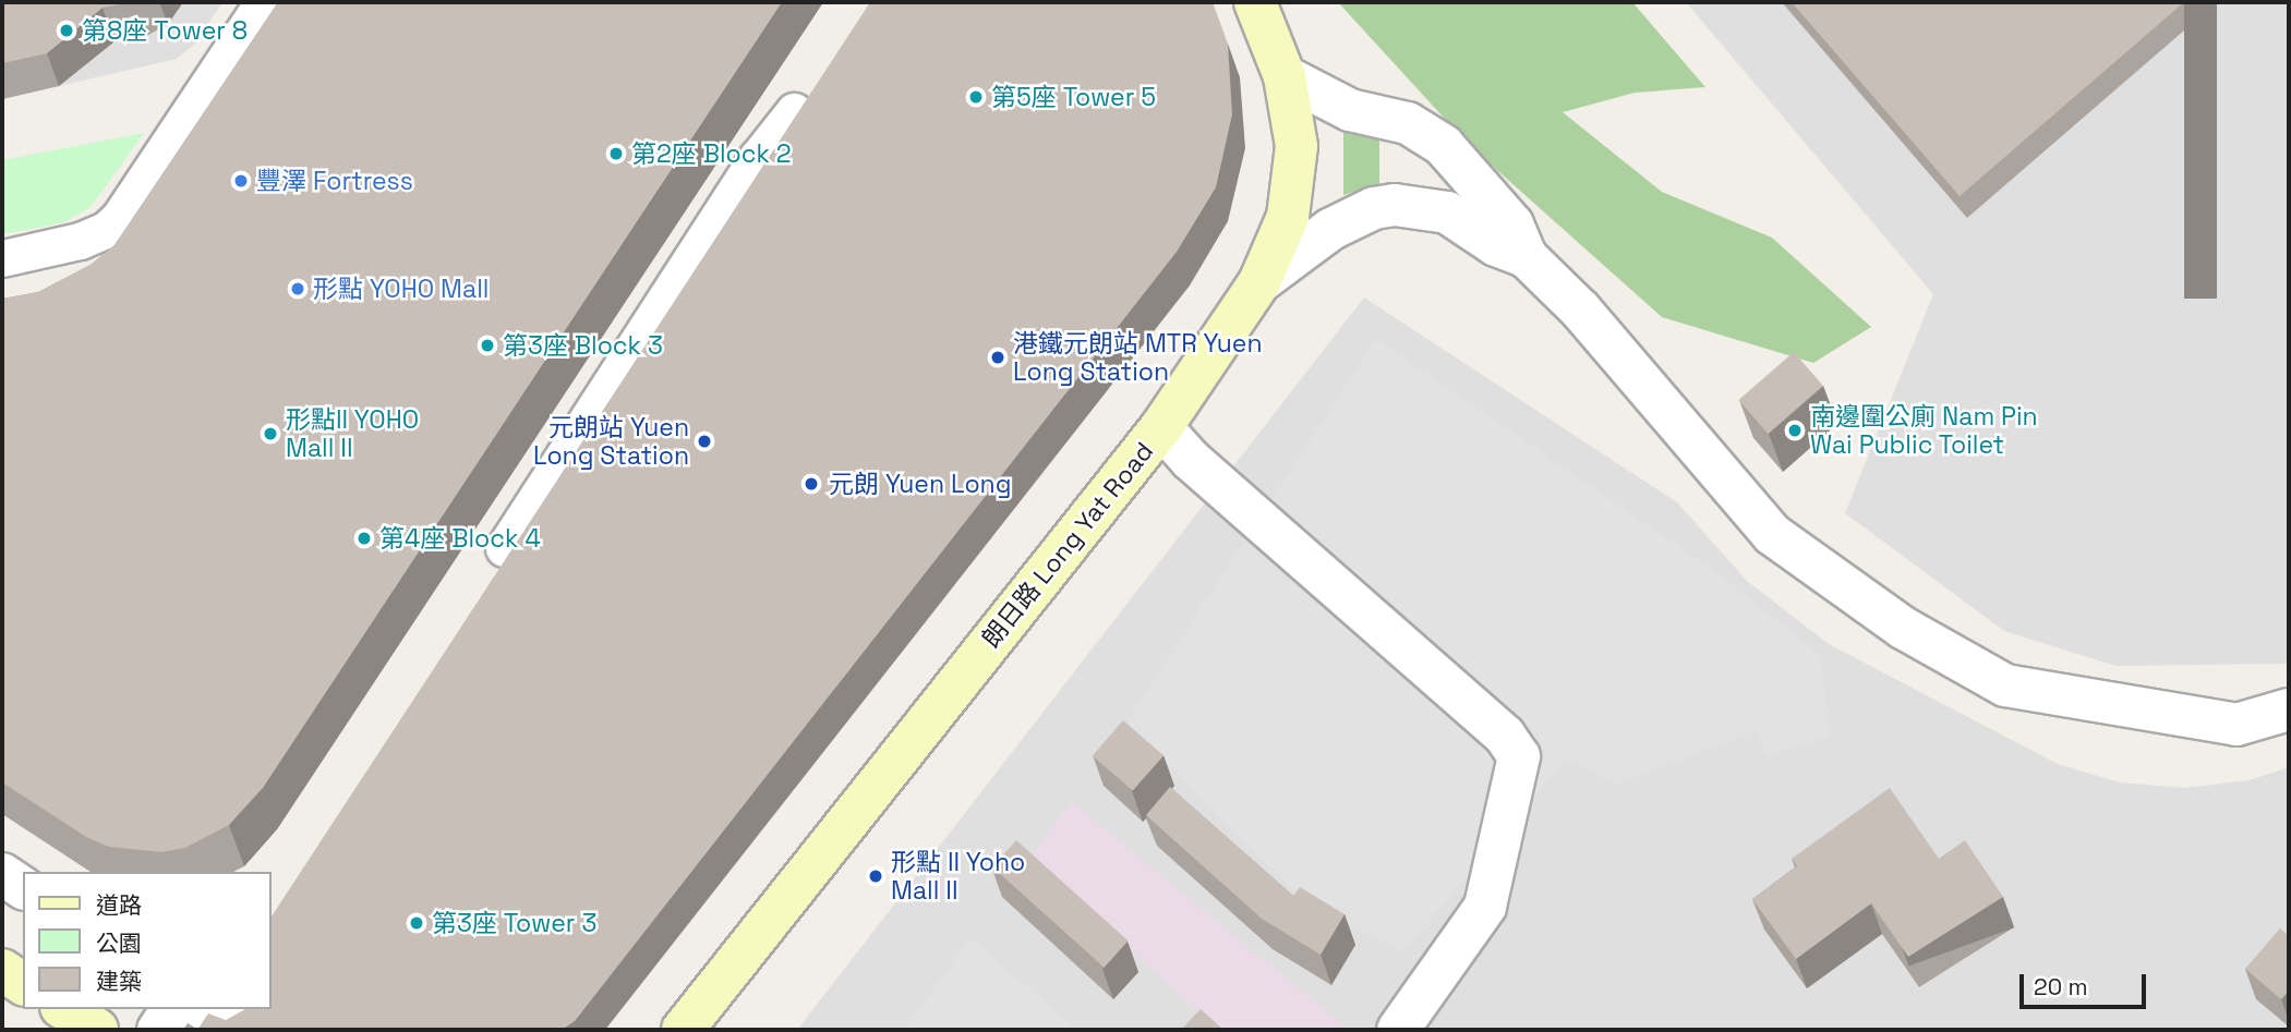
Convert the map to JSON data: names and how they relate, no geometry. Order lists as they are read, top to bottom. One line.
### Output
{"streets":{"main road":["朗日路 Long Yat Road"]},"places":["第8座 Tower 8","第5座 Tower 5","第2座 Block 2","豐澤 Fortress","形點 YOHO Mall","第3座 Block 3","港鐵元朗站 MTR Yuen Long Station","南邊圍公廁 Nam Pin Wai Public Toilet","形點II YOHO Mall II","元朗站 Yuen Long Station","元朗 Yuen Long","第4座 Block 4","形點 II Yoho Mall II","第3座 Tower 3"],"legend":["道路","公園","建築"],"scale_bar":"20 m"}
